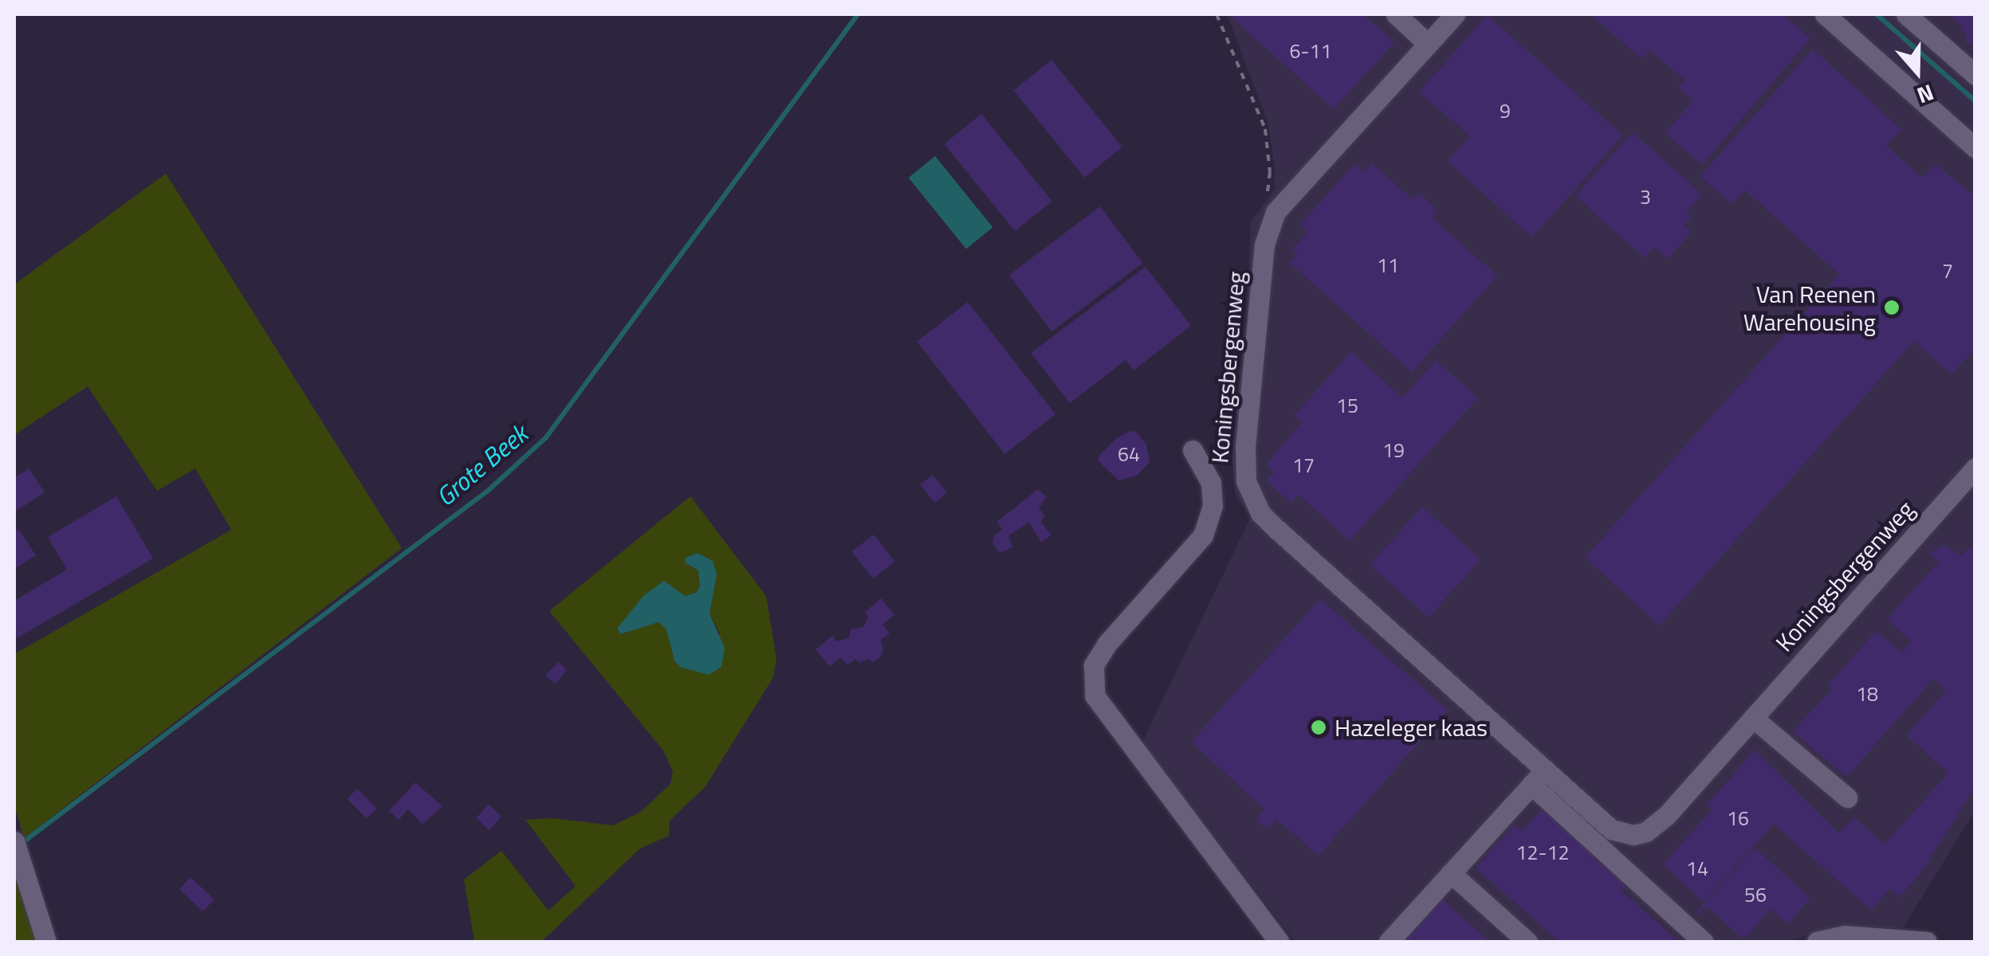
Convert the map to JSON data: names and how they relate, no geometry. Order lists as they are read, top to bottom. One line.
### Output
{"streets":{"street":["Koningsbergenweg"]},"water":["Grote Beek"],"places":["Van Reenen Warehousing","Hazeleger kaas"],"house_numbers":["6-11","9","3","11","7","15","19","64","17","18","16","12-12","14","56"],"north":"bottom"}
